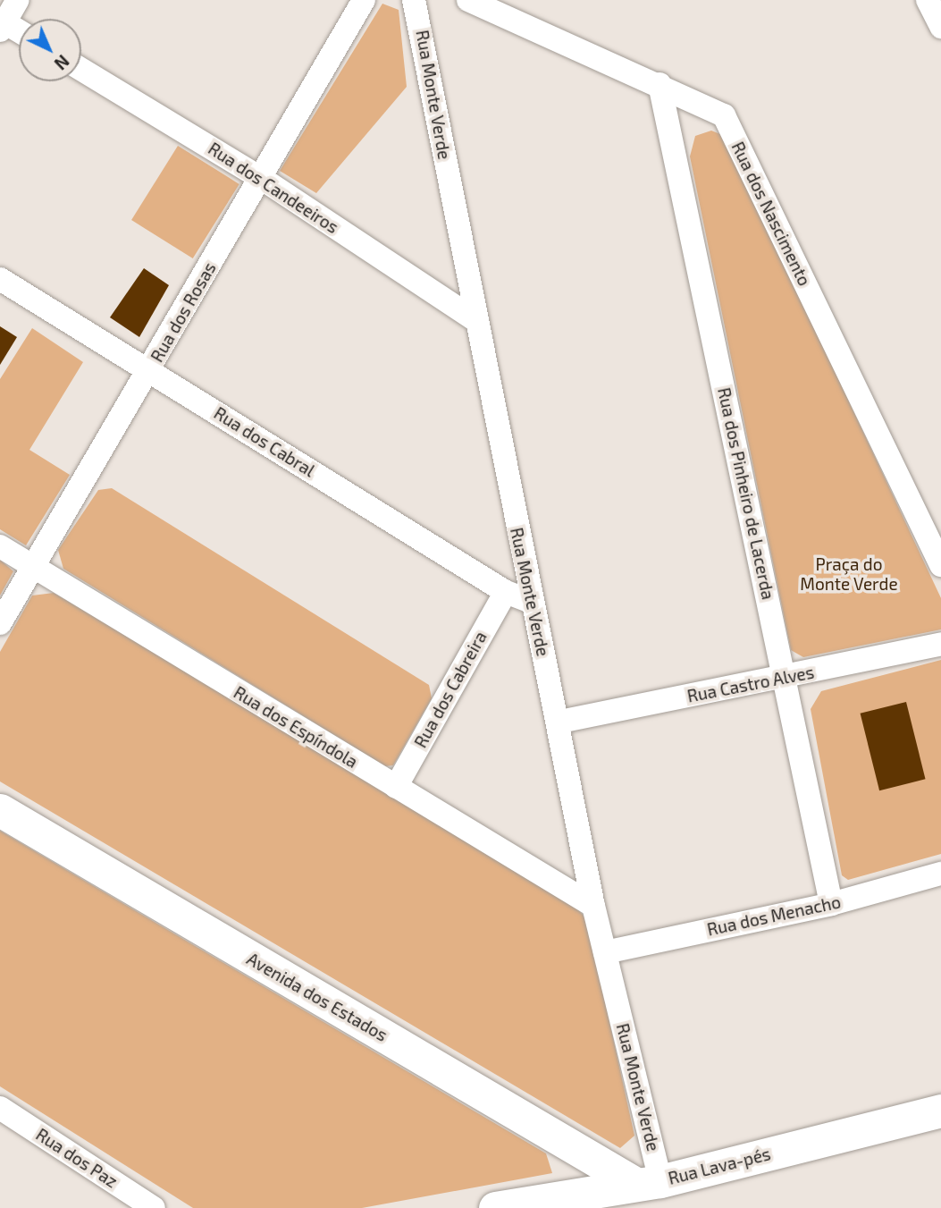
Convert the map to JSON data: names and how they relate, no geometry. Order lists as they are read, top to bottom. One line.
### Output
{"streets":{"street":["Rua Monte Verde","Rua dos Candeeiros","Rua dos Nascimento","Rua dos Rosas","Rua dos Cabral","Rua dos Pinheiro de Lacerda","Rua Castro Alves","Rua dos Cabreira","Rua dos Espíndola","Rua dos Menacho","Avenida dos Estados","Rua dos Paz","Rua Lava-pés"]},"crossings":[["Rua Monte Verde","Rua dos Candeeiros"],["Rua Monte Verde","Rua dos Cabral"],["Rua Monte Verde","Rua Castro Alves"],["Rua Monte Verde","Rua dos Espíndola"],["Rua Monte Verde","Rua dos Menacho"],["Rua Monte Verde","Avenida dos Estados"],["Rua Monte Verde","Rua Lava-pés"],["Rua dos Candeeiros","Rua dos Rosas"],["Rua dos Nascimento","Rua dos Pinheiro de Lacerda"],["Rua dos Rosas","Rua dos Cabral"],["Rua dos Rosas","Rua dos Espíndola"],["Rua dos Cabral","Rua dos Cabreira"],["Rua dos Pinheiro de Lacerda","Rua Castro Alves"],["Rua dos Pinheiro de Lacerda","Rua dos Menacho"],["Rua dos Cabreira","Rua dos Espíndola"],["Avenida dos Estados","Rua Lava-pés"]],"parks":["Praça do Monte Verde"],"north":"bottom right"}
